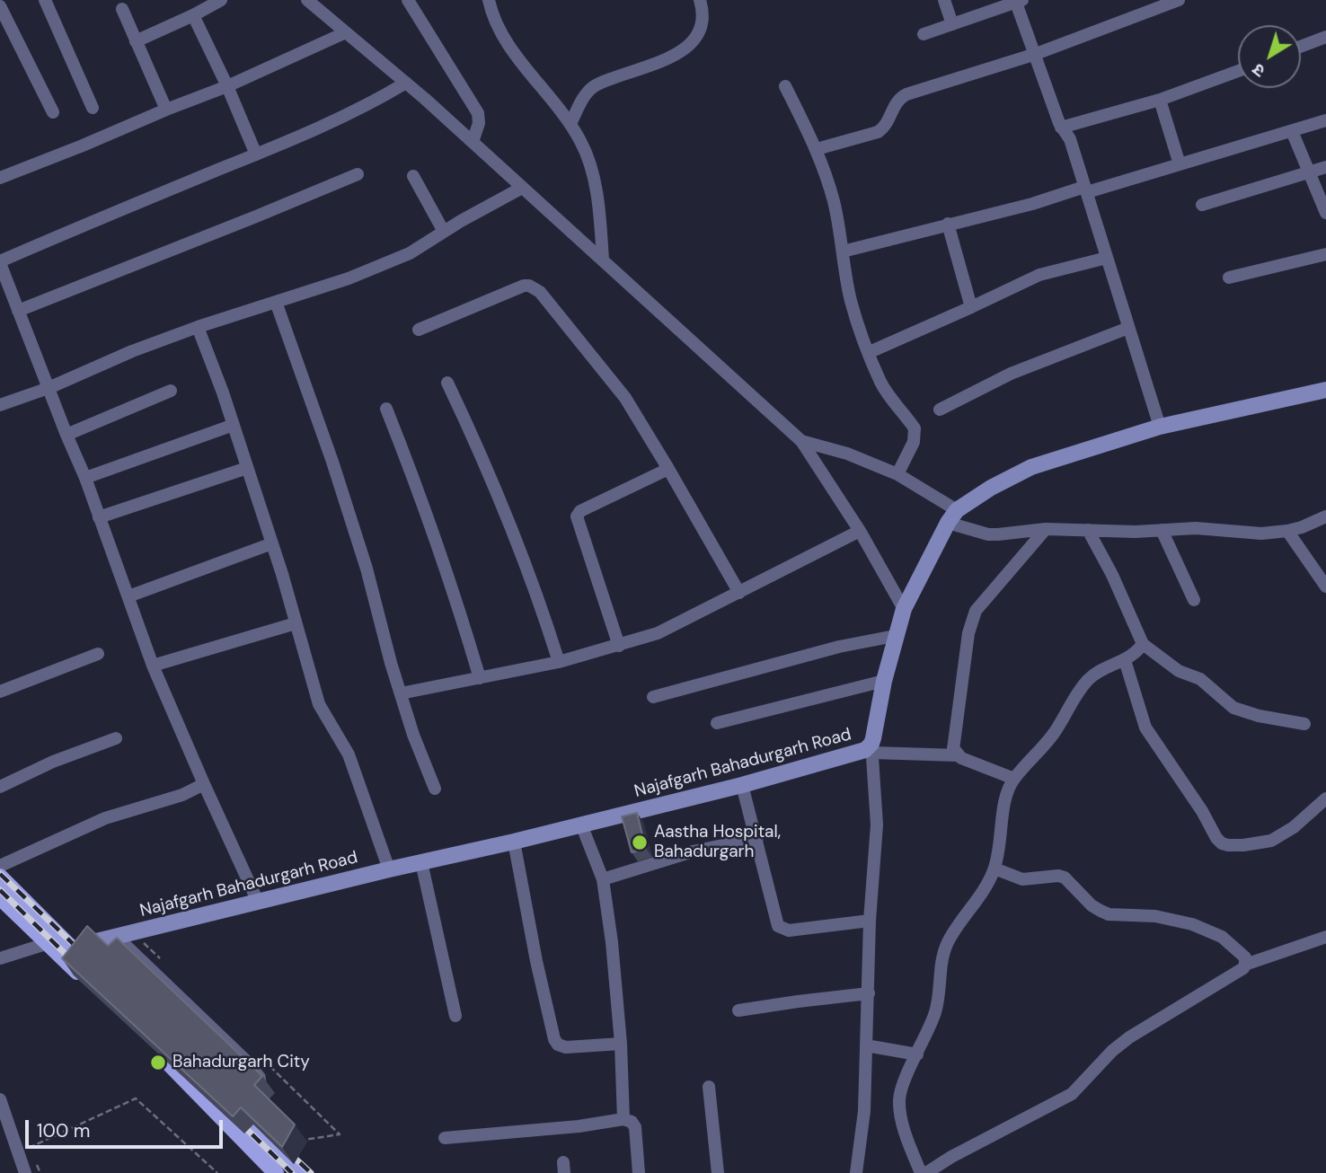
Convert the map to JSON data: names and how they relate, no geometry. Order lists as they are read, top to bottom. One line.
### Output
{"streets":{"street":["Najafgarh Bahadurgarh Road"]},"places":["Aastha Hospital, Bahadurgarh","Bahadurgarh City"],"scale_bar":"100 m","north":"bottom left"}
